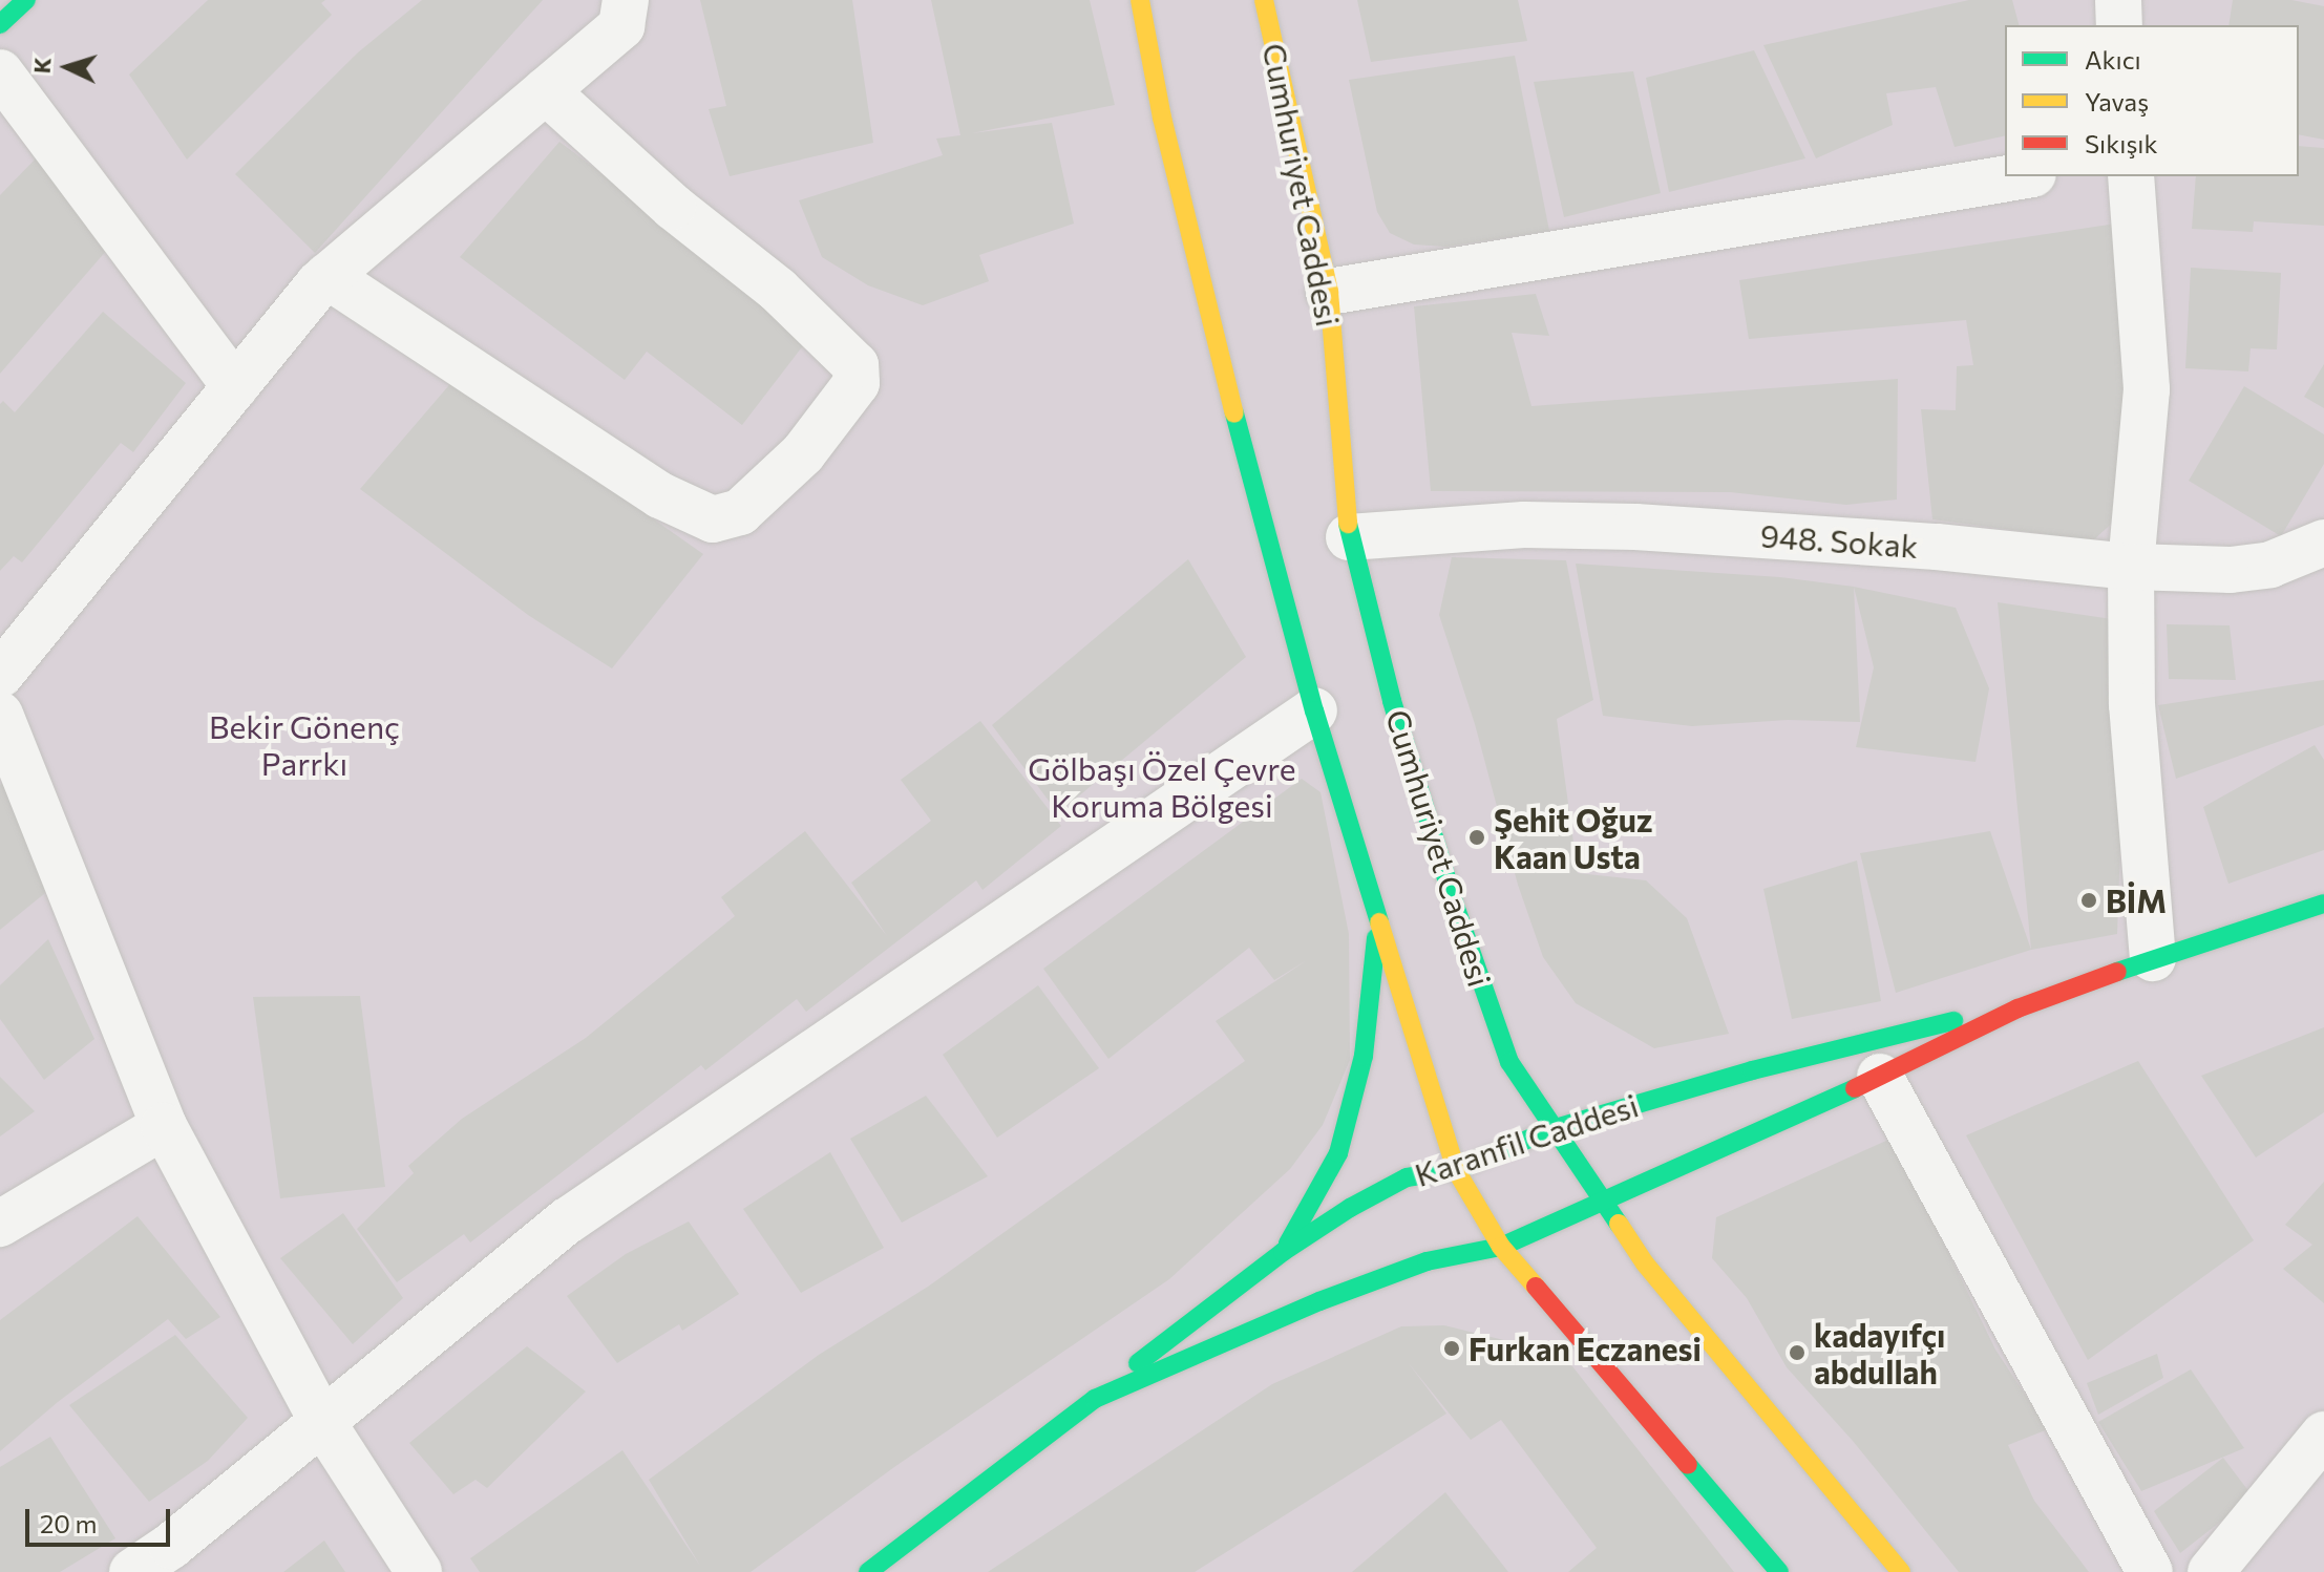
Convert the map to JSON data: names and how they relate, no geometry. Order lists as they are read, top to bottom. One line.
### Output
{"streets":{"main road":["Cumhuriyet Caddesi","Karanfil Caddesi"],"street":["948. Sokak"]},"crossings":[["Cumhuriyet Caddesi","948. Sokak"],["Cumhuriyet Caddesi","Karanfil Caddesi"]],"parks":["Bekir Gönenç Parrkı","Gölbaşı Özel Çevre Koruma Bölgesi"],"places":["Şehit Oğuz Kaan Usta","BİM","Furkan Eczanesi","kadayıfçı abdullah"],"legend":["Akıcı","Yavaş","Sıkışık"],"scale_bar":"20 m","north":"left"}
